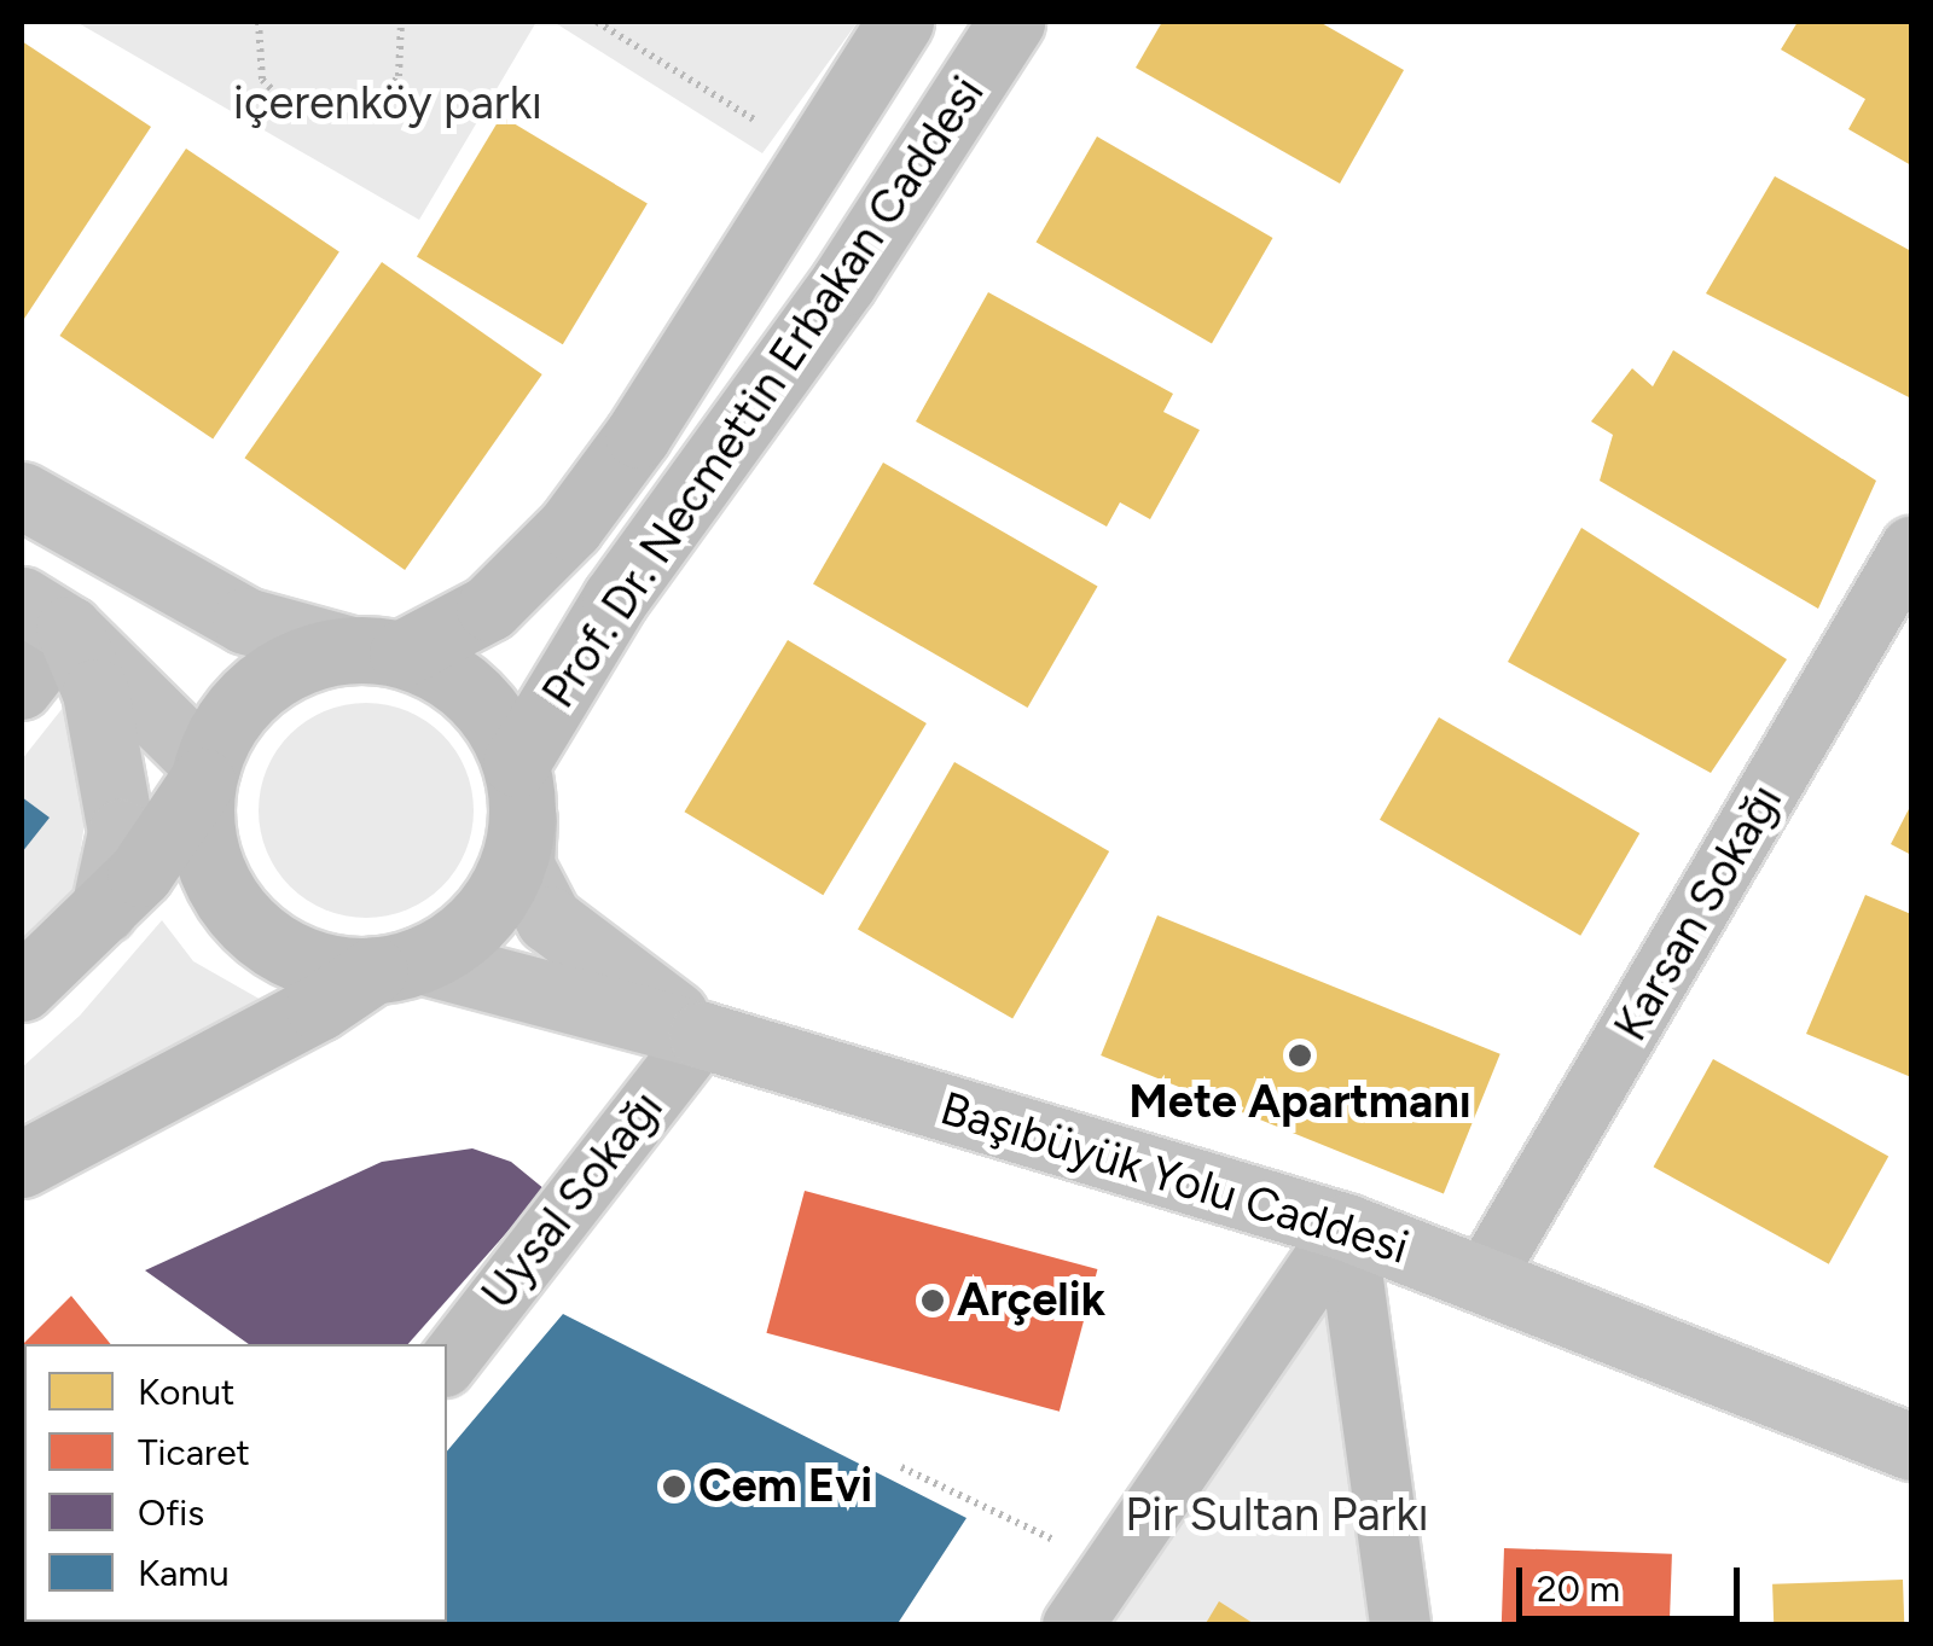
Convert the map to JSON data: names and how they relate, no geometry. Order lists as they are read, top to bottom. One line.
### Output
{"streets":{"main road":["Prof. Dr. Necmettin Erbakan Caddesi","Başıbüyük Yolu Caddesi"],"street":["Karsan Sokağı","Uysal Sokağı"]},"crossings":[["Prof. Dr. Necmettin Erbakan Caddesi","Başıbüyük Yolu Caddesi"],["Karsan Sokağı","Başıbüyük Yolu Caddesi"],["Başıbüyük Yolu Caddesi","Uysal Sokağı"]],"parks":["içerenköy parkı","Pir Sultan Parkı"],"places":["Mete Apartmanı","Arçelik","Cem Evi"],"legend":["Konut","Ticaret","Ofis","Kamu"],"scale_bar":"20 m"}
